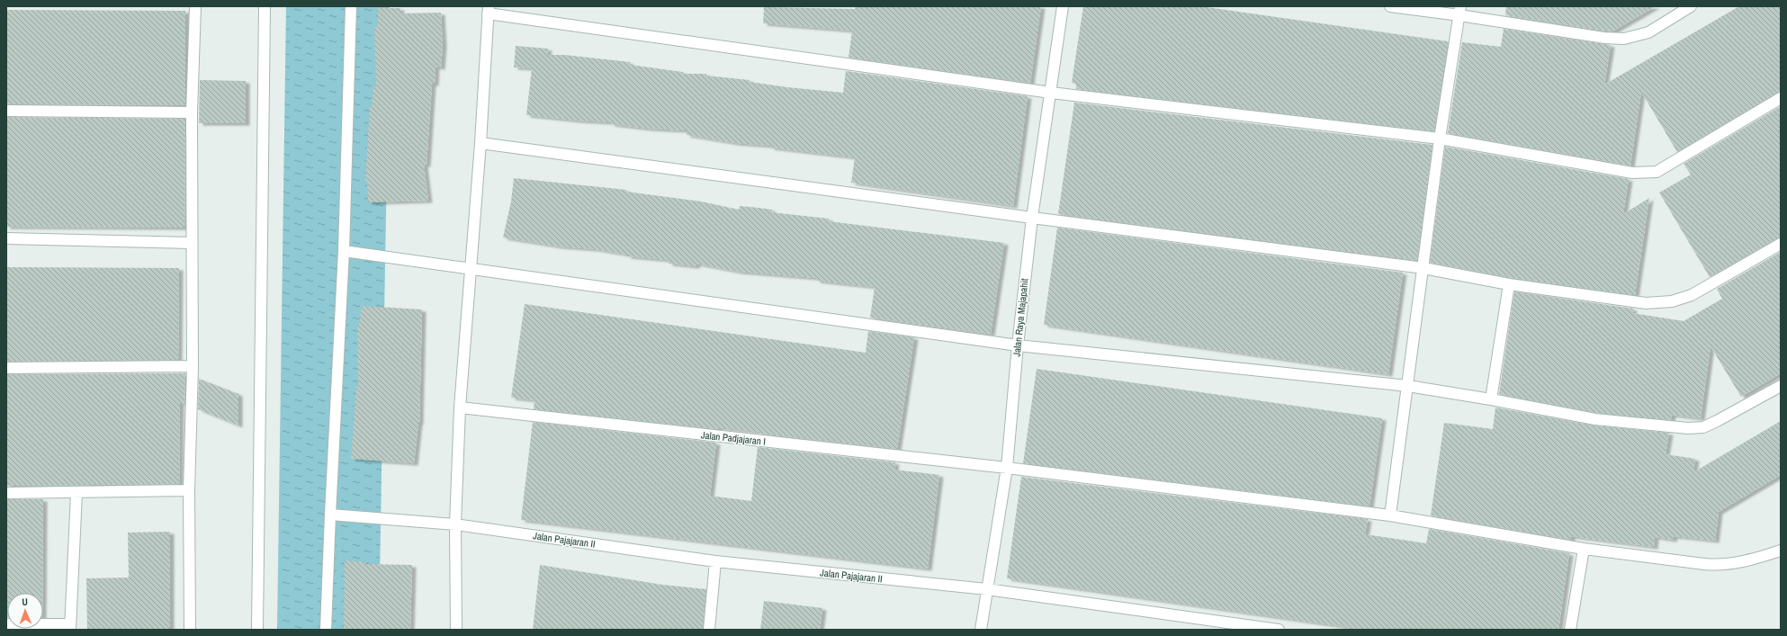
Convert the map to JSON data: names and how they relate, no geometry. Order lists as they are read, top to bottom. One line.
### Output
{"streets":{"street":["Jalan Raya Majapahit","Jalan Padjajaran I","Jalan Pajajaran II"]},"crossings":[["Jalan Raya Majapahit","Jalan Padjajaran I"],["Jalan Raya Majapahit","Jalan Pajajaran II"]],"north":"top"}
